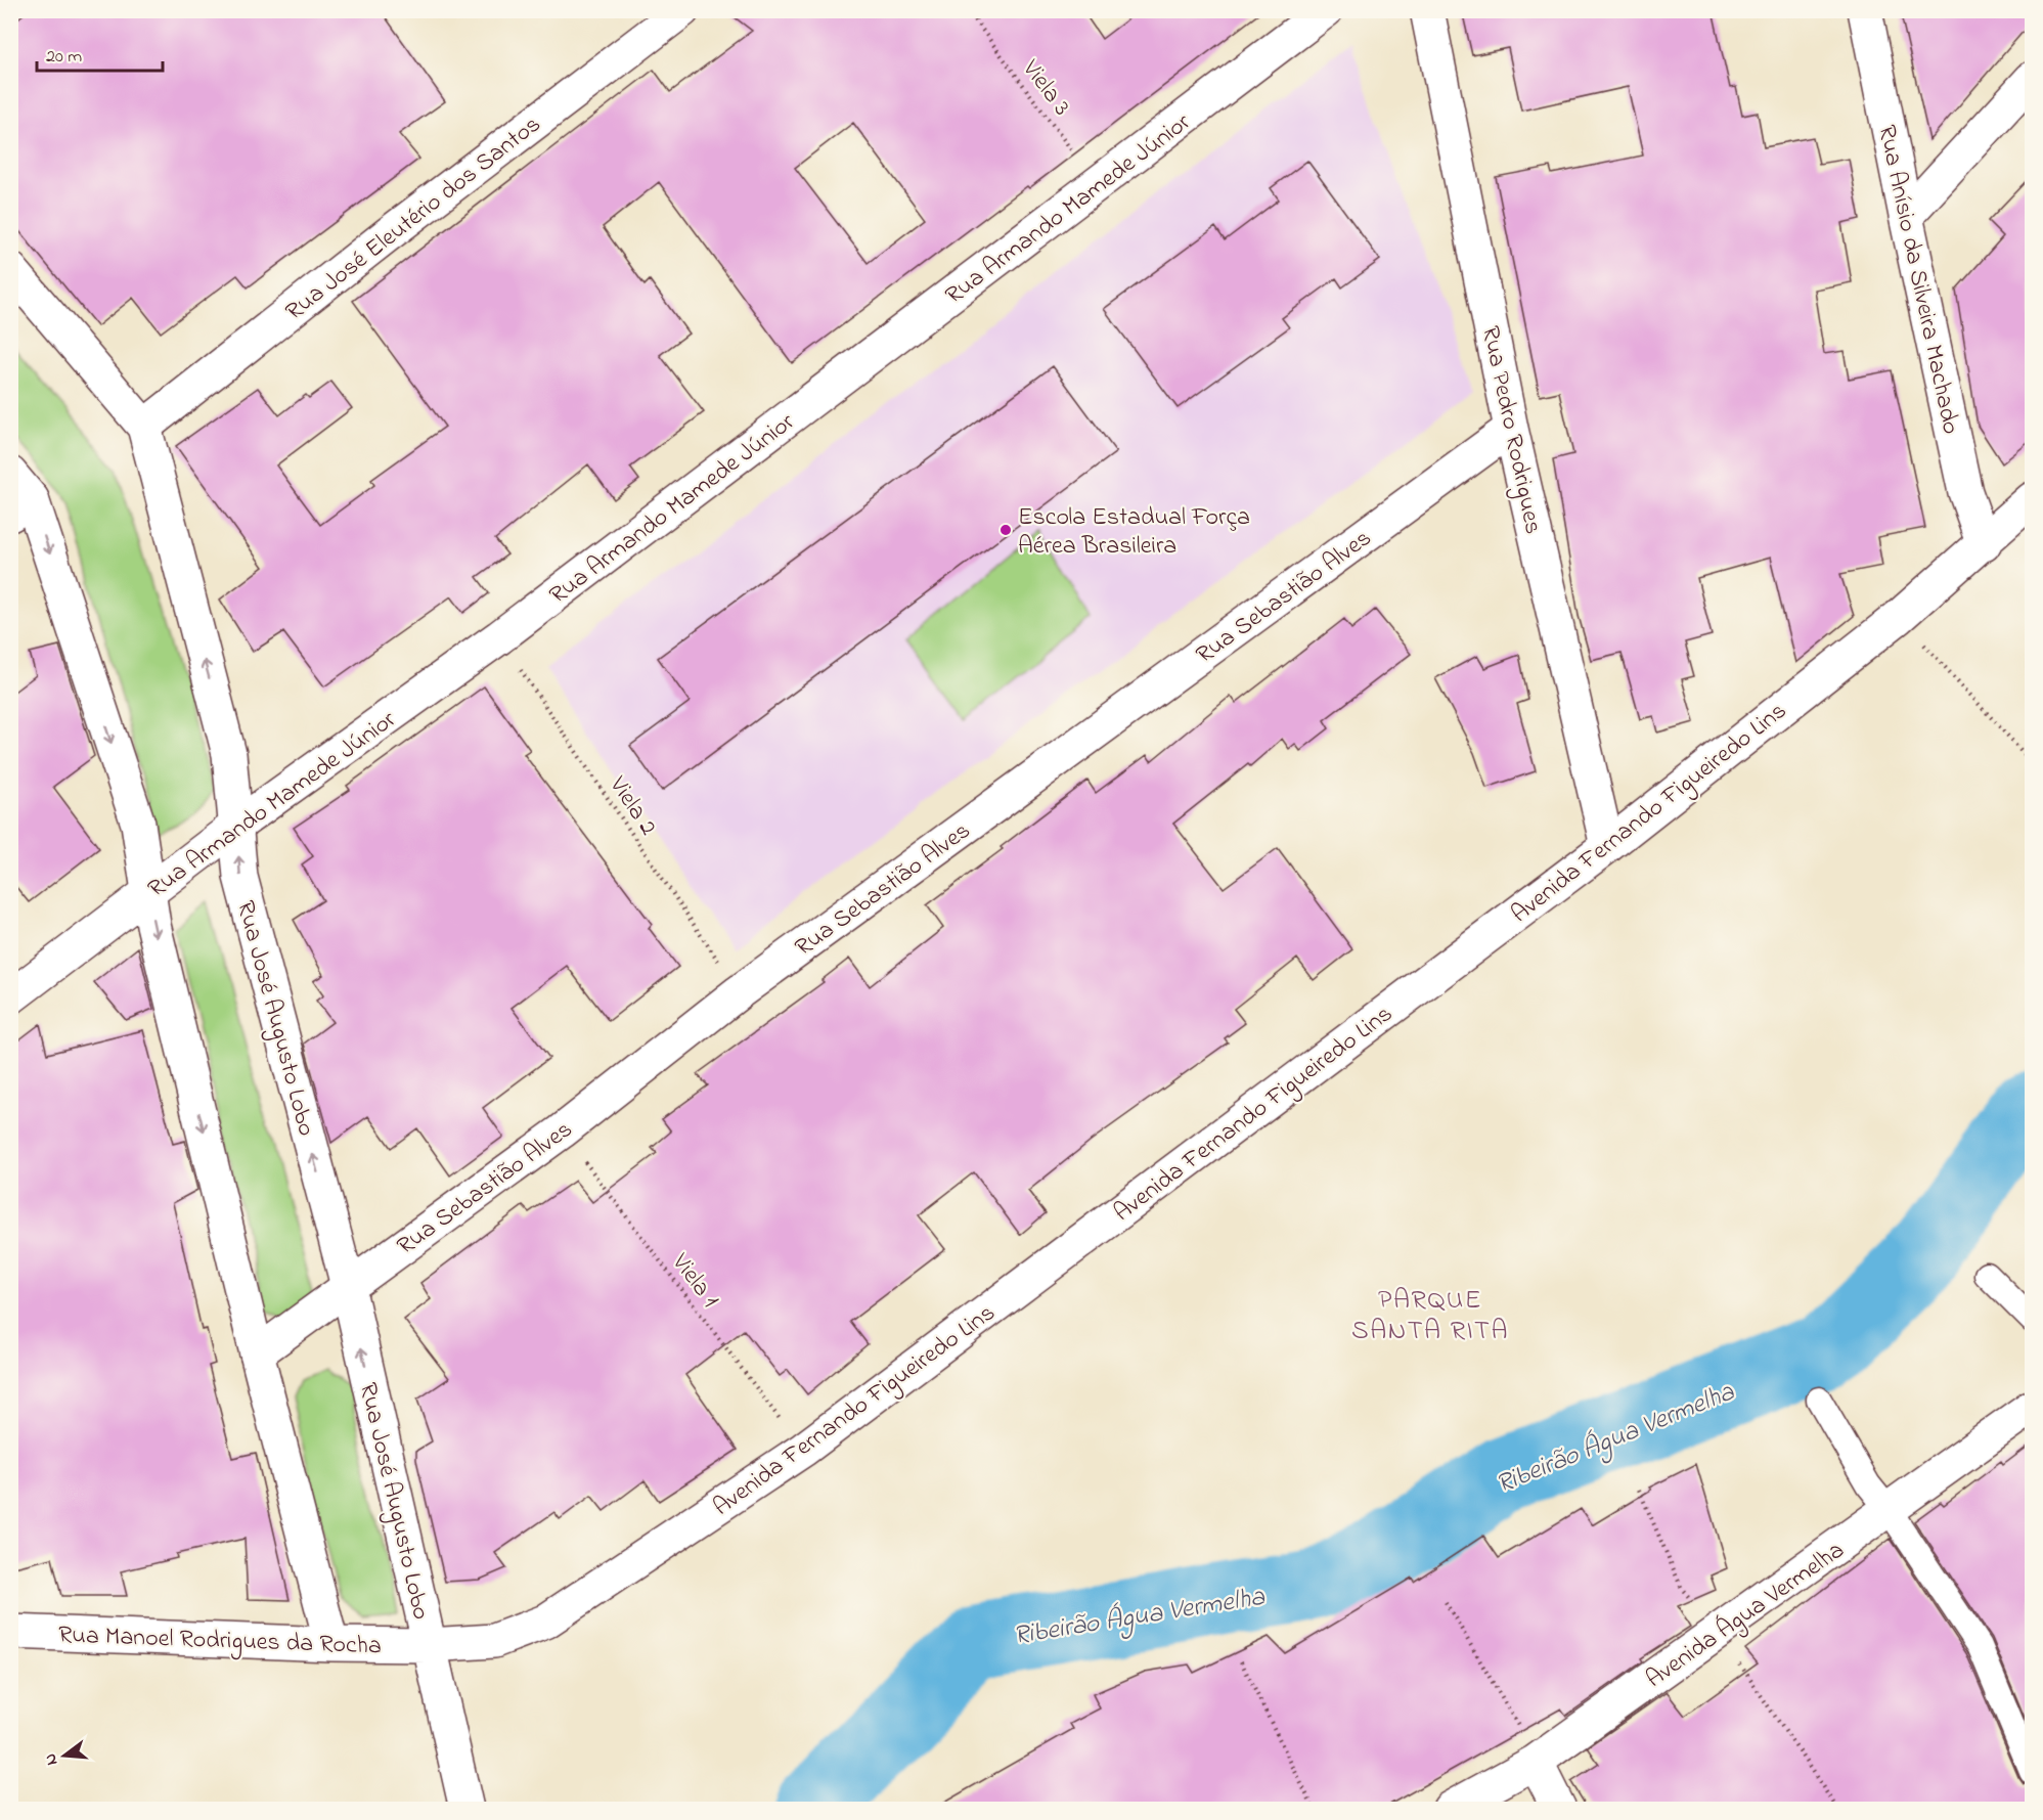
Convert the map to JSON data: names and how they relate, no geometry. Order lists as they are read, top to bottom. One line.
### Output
{"streets":{"street":["Rua Armando Mamede Júnior","Rua José Eleutério dos Santos","Rua Anísio da Silveira Machado","Rua Pedro Rodrigues","Rua Sebastião Alves","Avenida Fernando Figueiredo Lins","Rua José Augusto Lobo","Avenida Água Vermelha","Rua Manoel Rodrigues da Rocha"],"path":["Viela 3","Viela 2","Viela 1"]},"crossings":[["Viela 3","Rua Armando Mamede Júnior"],["Rua Armando Mamede Júnior","Viela 2"],["Rua Armando Mamede Júnior","Rua José Augusto Lobo"],["Rua José Eleutério dos Santos","Rua José Augusto Lobo"],["Rua Anísio da Silveira Machado","Avenida Fernando Figueiredo Lins"],["Rua Pedro Rodrigues","Rua Sebastião Alves"],["Rua Pedro Rodrigues","Avenida Fernando Figueiredo Lins"],["Rua Sebastião Alves","Viela 2"],["Rua Sebastião Alves","Rua José Augusto Lobo"],["Rua Sebastião Alves","Viela 1"],["Avenida Fernando Figueiredo Lins","Rua José Augusto Lobo"],["Avenida Fernando Figueiredo Lins","Viela 1"],["Avenida Fernando Figueiredo Lins","Rua Manoel Rodrigues da Rocha"],["Rua José Augusto Lobo","Rua Manoel Rodrigues da Rocha"]],"districts":["PARQUE SANTA RITA"],"water":["Ribeirão Água Vermelha"],"places":["Escola Estadual Força Aérea Brasileira"],"scale_bar":"20 m","north":"left"}
